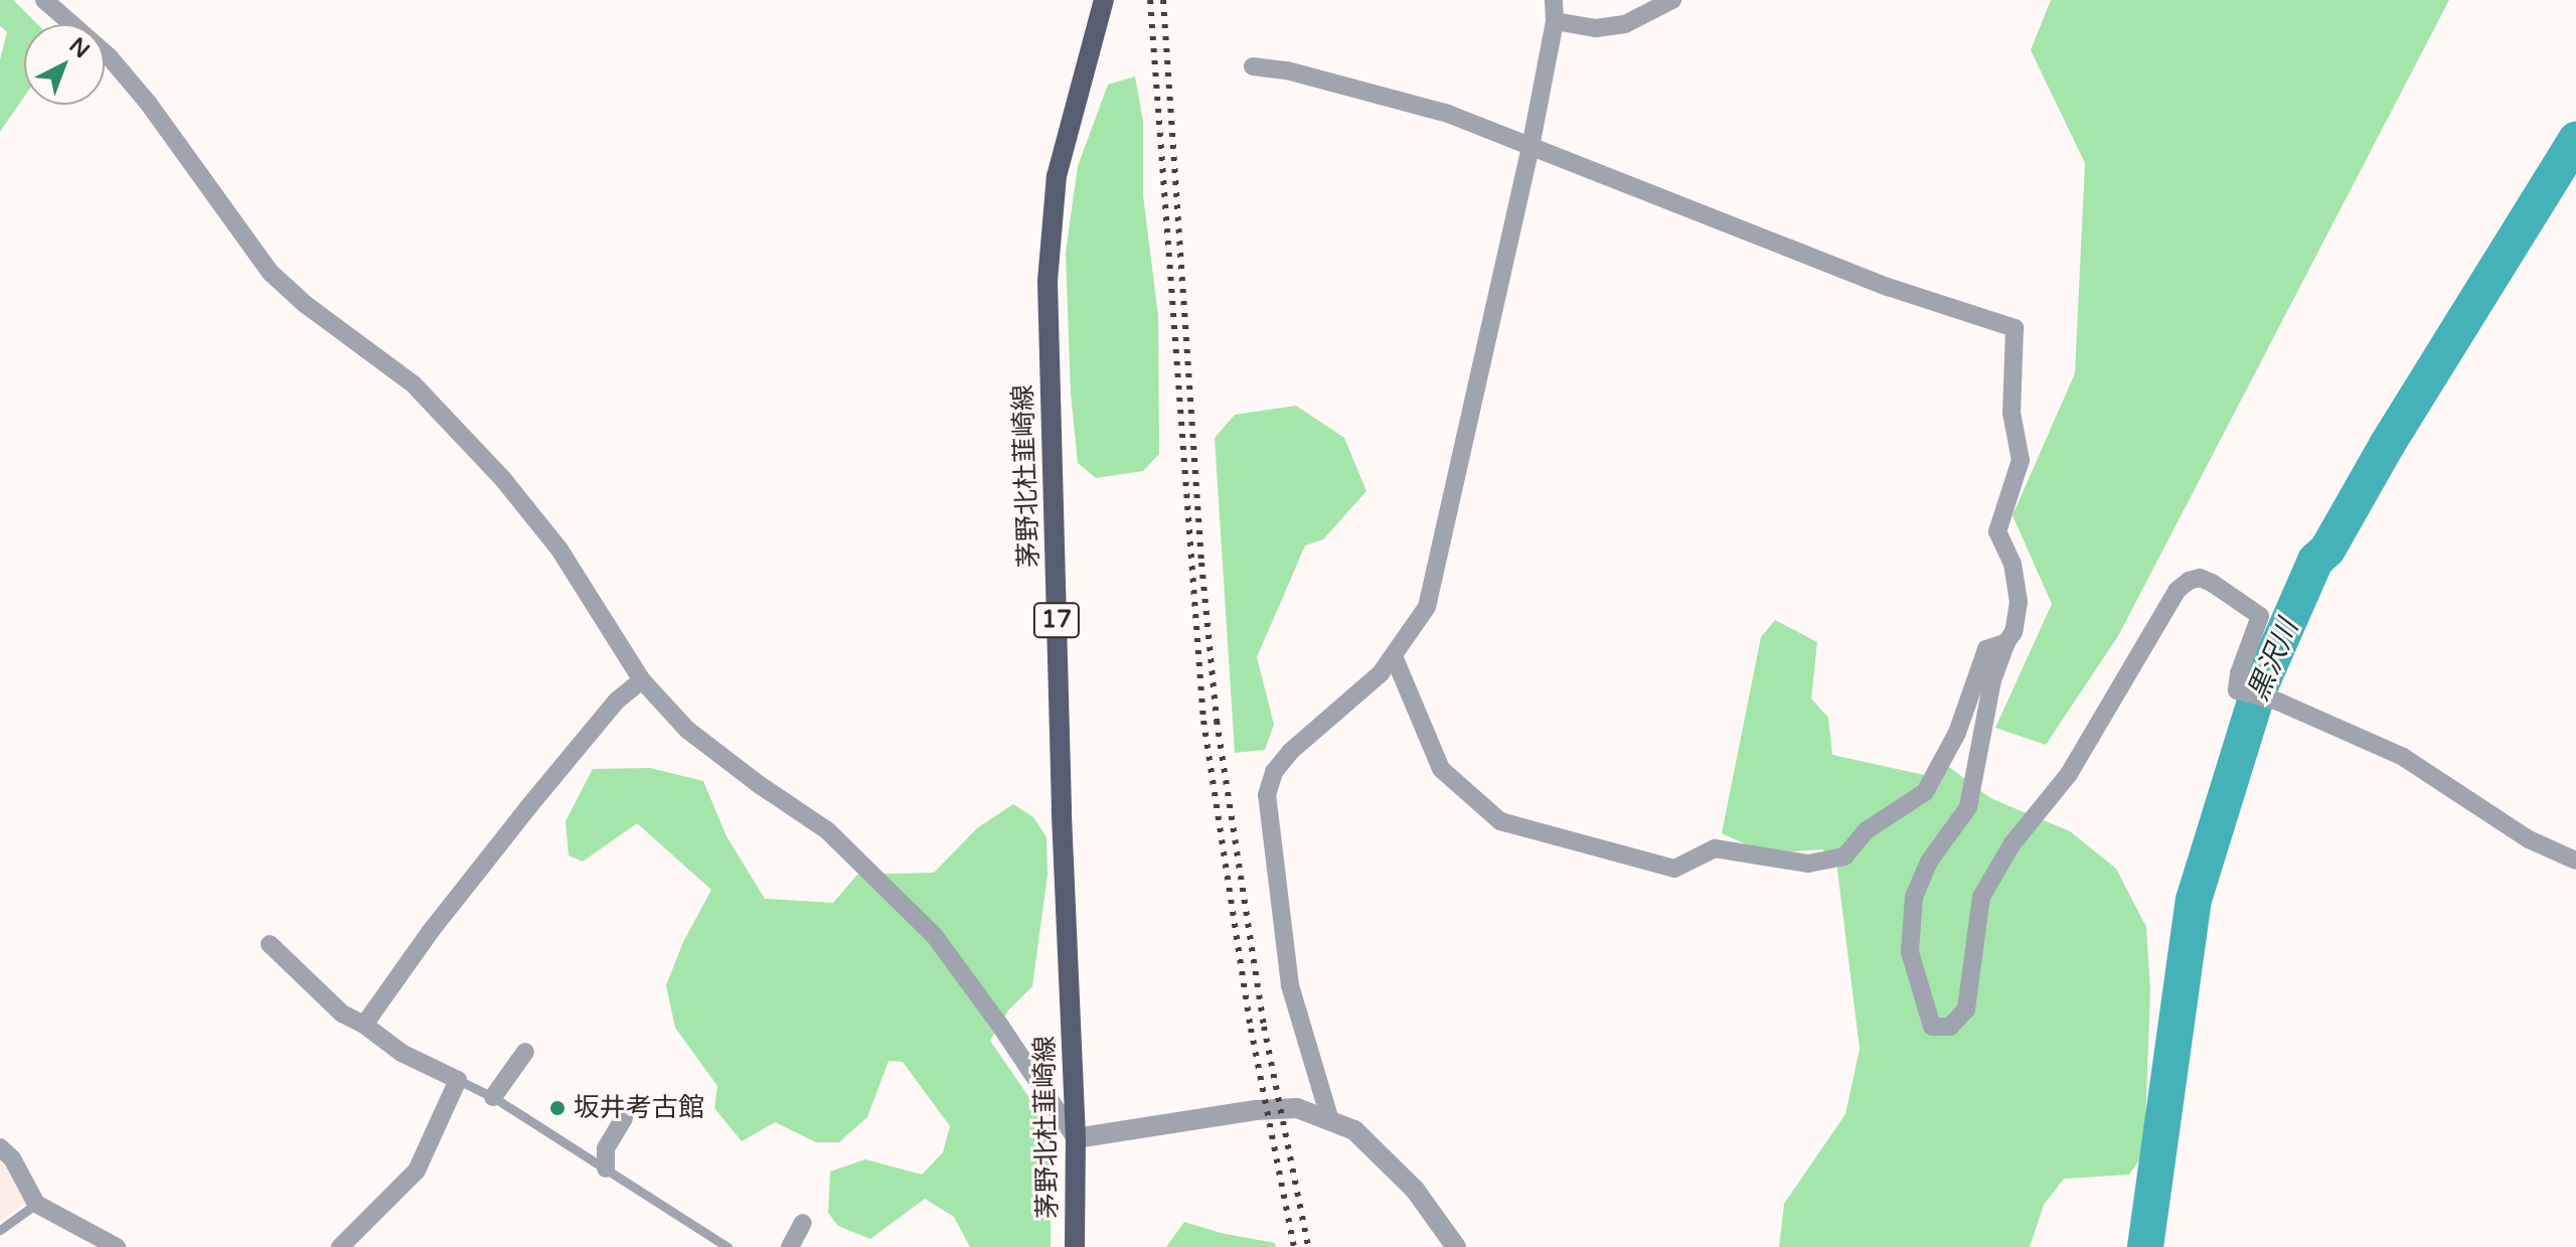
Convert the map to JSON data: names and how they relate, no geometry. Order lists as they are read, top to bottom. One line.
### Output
{"streets":{"main road":["茅野北杜韮崎線","17"]},"water":["黒沢川"],"places":["坂井考古館"],"north":"top right"}
